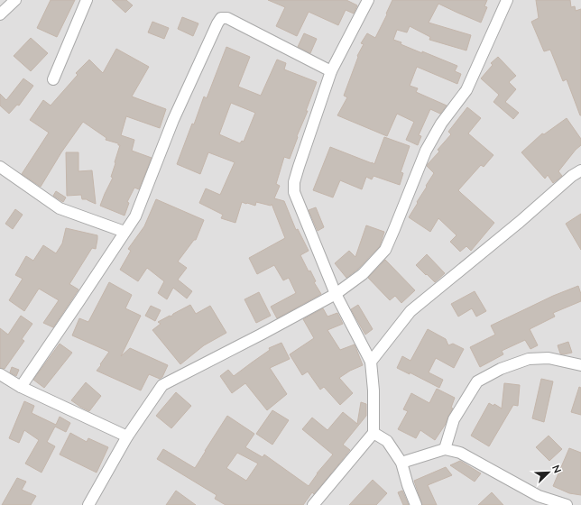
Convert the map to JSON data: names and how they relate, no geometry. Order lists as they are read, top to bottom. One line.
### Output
{"north":"top right"}
